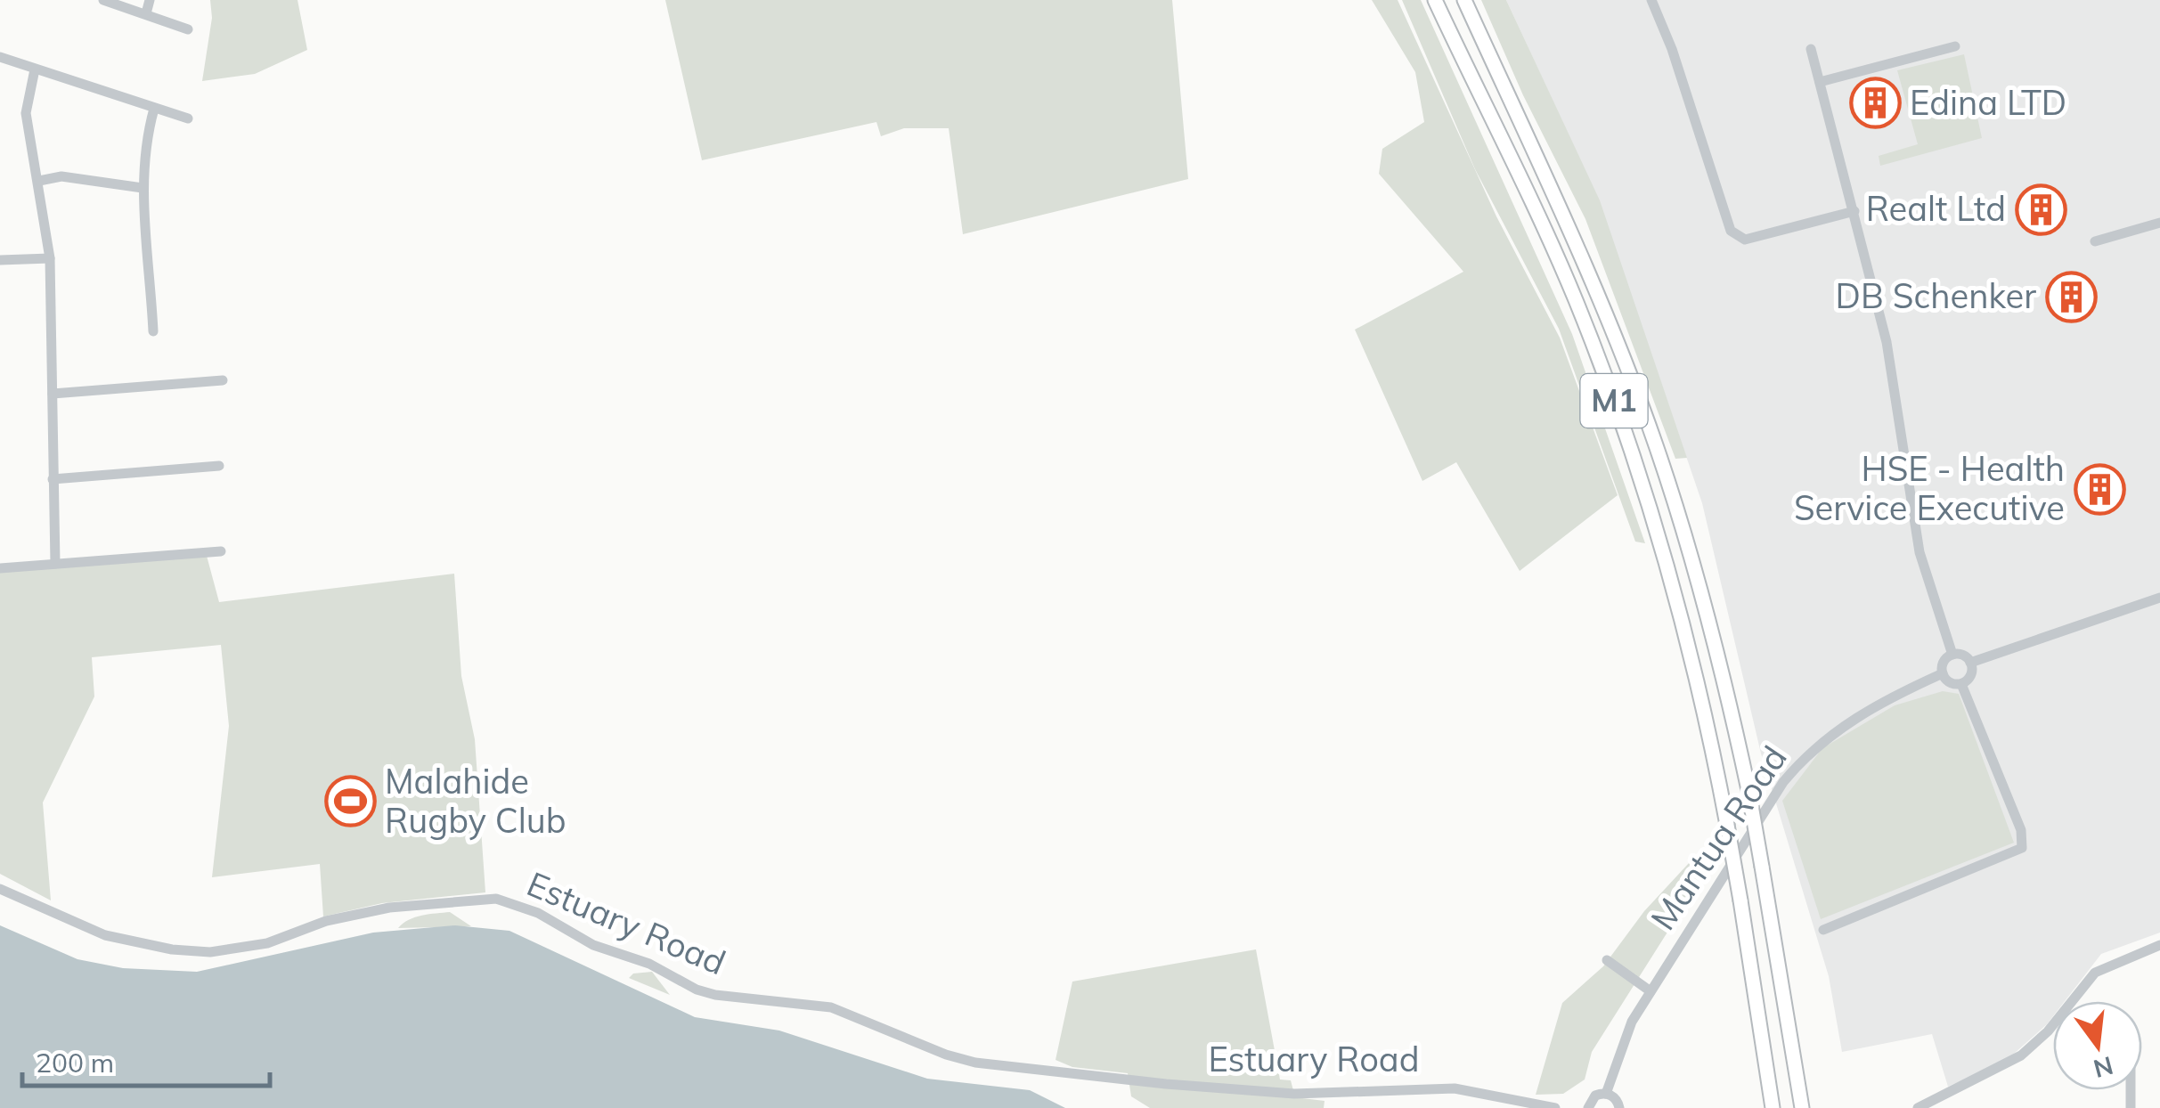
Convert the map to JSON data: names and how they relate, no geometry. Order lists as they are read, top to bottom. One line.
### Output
{"streets":{"highway":["M1"],"street":["Mantua Road","Estuary Road"]},"places":{"building":["Edina LTD","Realt Ltd","DB Schenker","HSE - Health Service Executive"],"sports":["Malahide Rugby Club"]},"scale_bar":"200 m","north":"bottom"}
